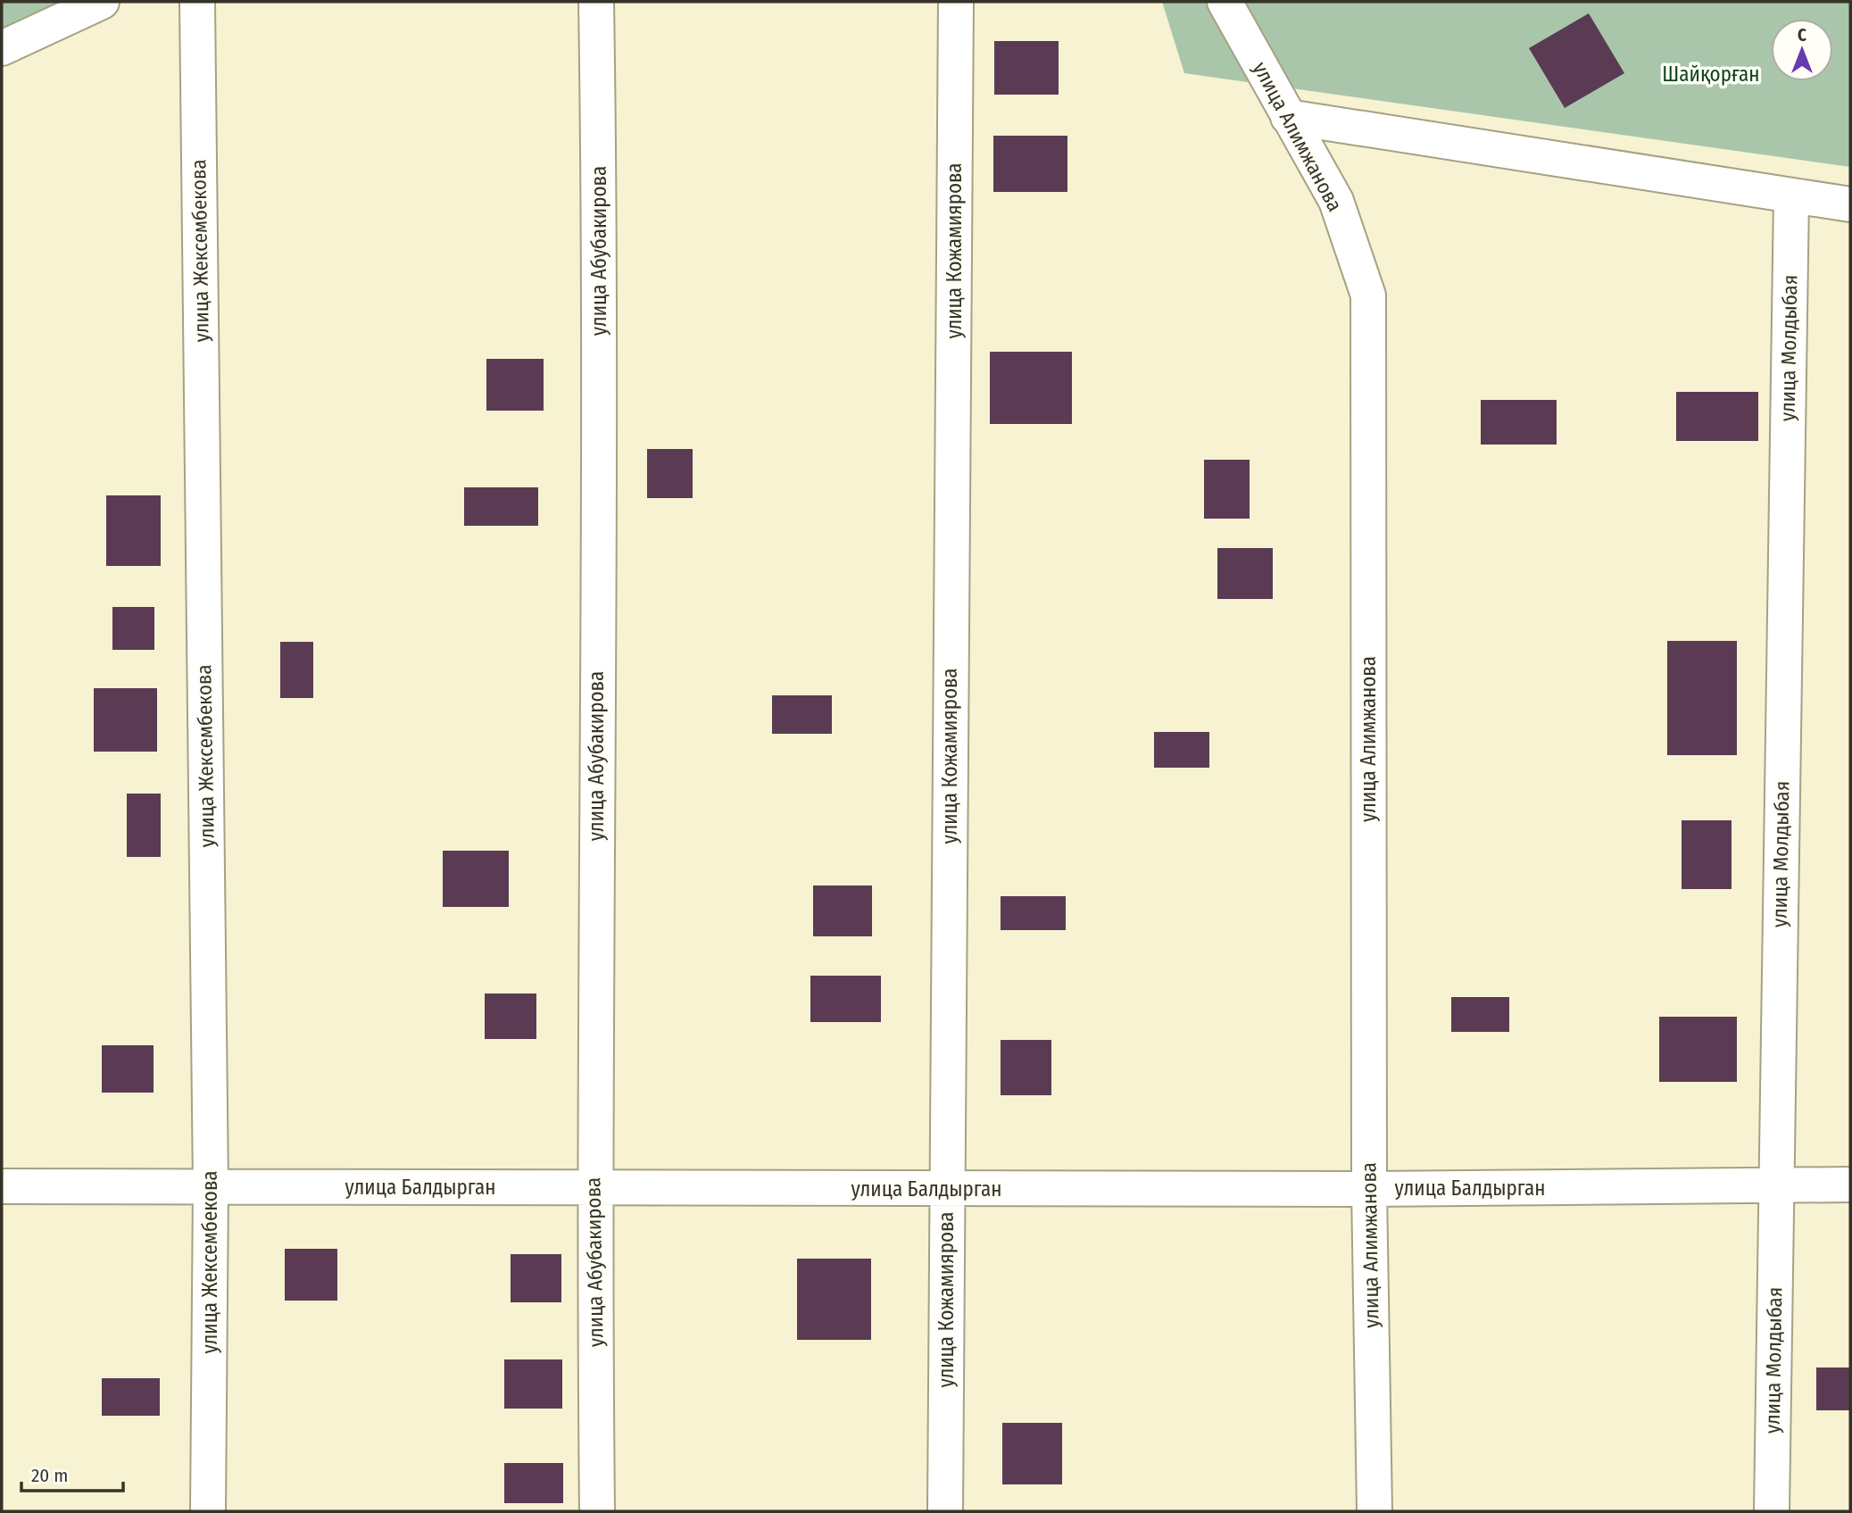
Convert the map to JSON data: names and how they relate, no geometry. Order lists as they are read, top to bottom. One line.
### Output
{"streets":{"street":["улица Алимжанова","улица Жексембекова","улица Абубакирова","улица Кожамиярова","улица Молдыбая","улица Балдырган"]},"crossings":[["улица Алимжанова","улица Балдырган"],["улица Жексембекова","улица Балдырган"],["улица Абубакирова","улица Балдырган"],["улица Кожамиярова","улица Балдырган"],["улица Молдыбая","улица Балдырган"]],"parks":["Шайқорған"],"scale_bar":"20 m","north":"top"}
